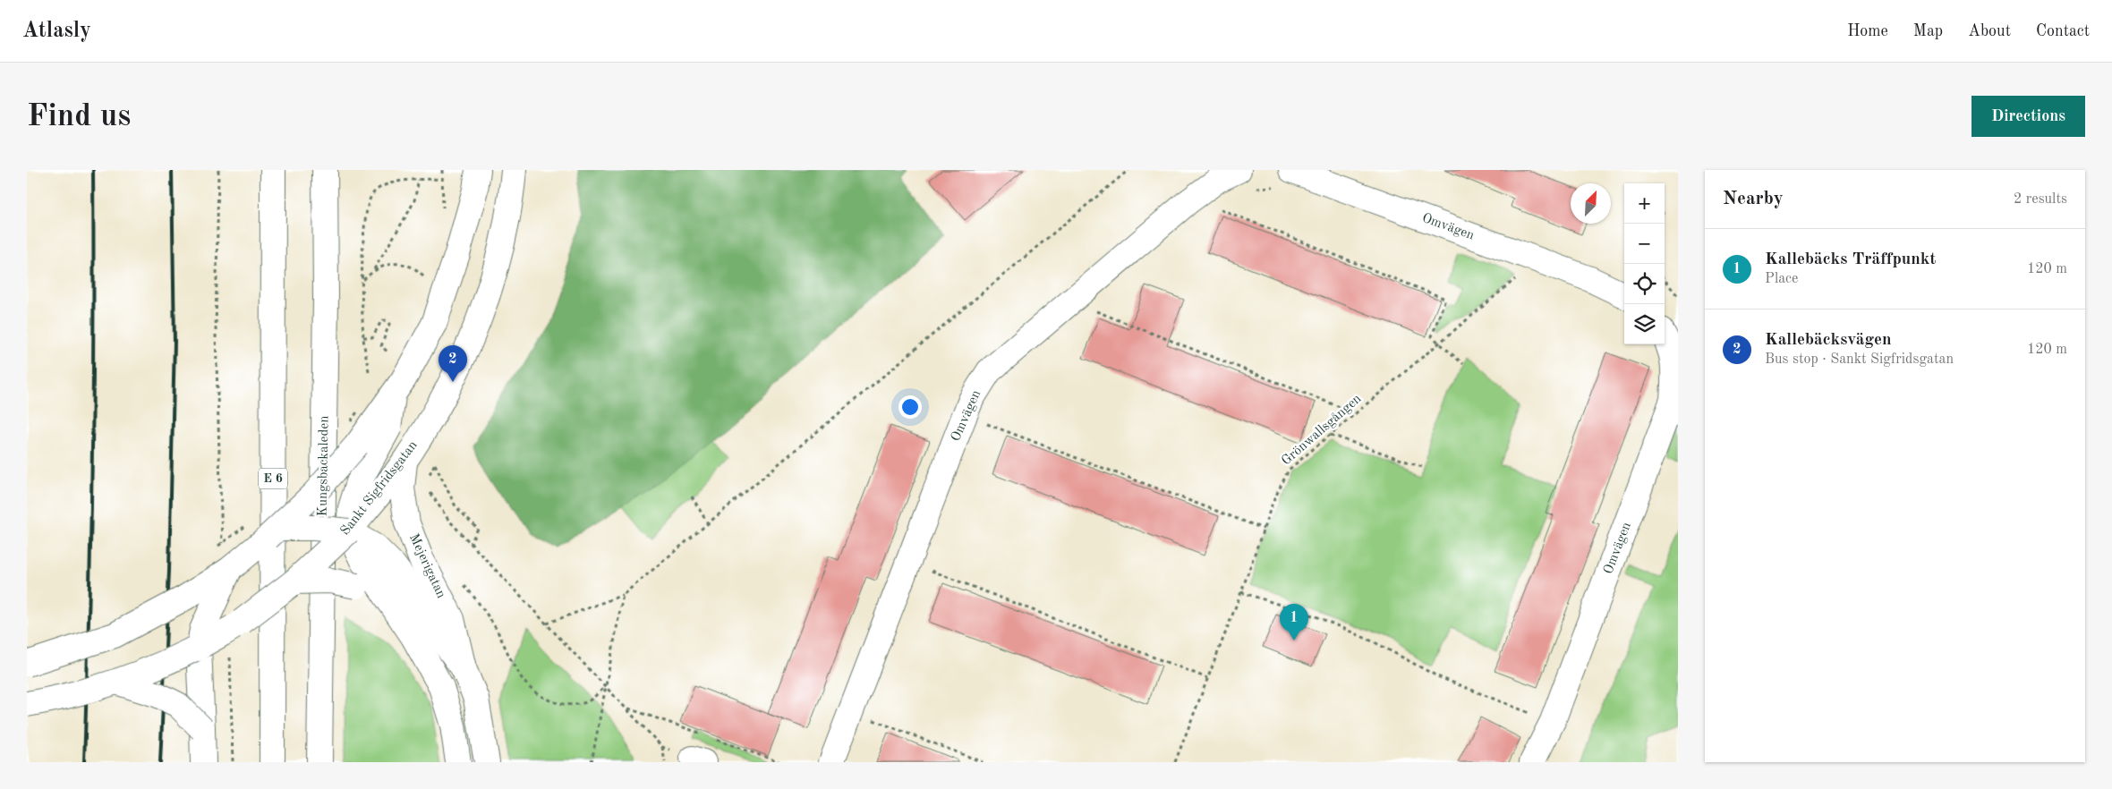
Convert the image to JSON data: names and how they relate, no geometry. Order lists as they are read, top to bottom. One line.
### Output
{"streets":{"main road":["Omvägen","Kungsbackaleden","E 6","Sankt Sigfridsgatan","Mejerigatan"],"path":["Grönwallsgången"]},"crossings":[["Sankt Sigfridsgatan","Mejerigatan"]],"north":"top right","page":{"header":"Atlasly","nav":["Home","Map","About","Contact"],"buttons":"Directions","title":"Find us","heading":["Nearby","2 results"],"map_buttons":["+","−"],"list":[{"mark":"1","name":"Kallebäcks Träffpunkt","note":"Place","value":"120 m"},{"mark":"2","name":"Kallebäcksvägen","note":"Bus stop · Sankt Sigfridsgatan","value":"120 m"}],"pins":["2","1"]}}
